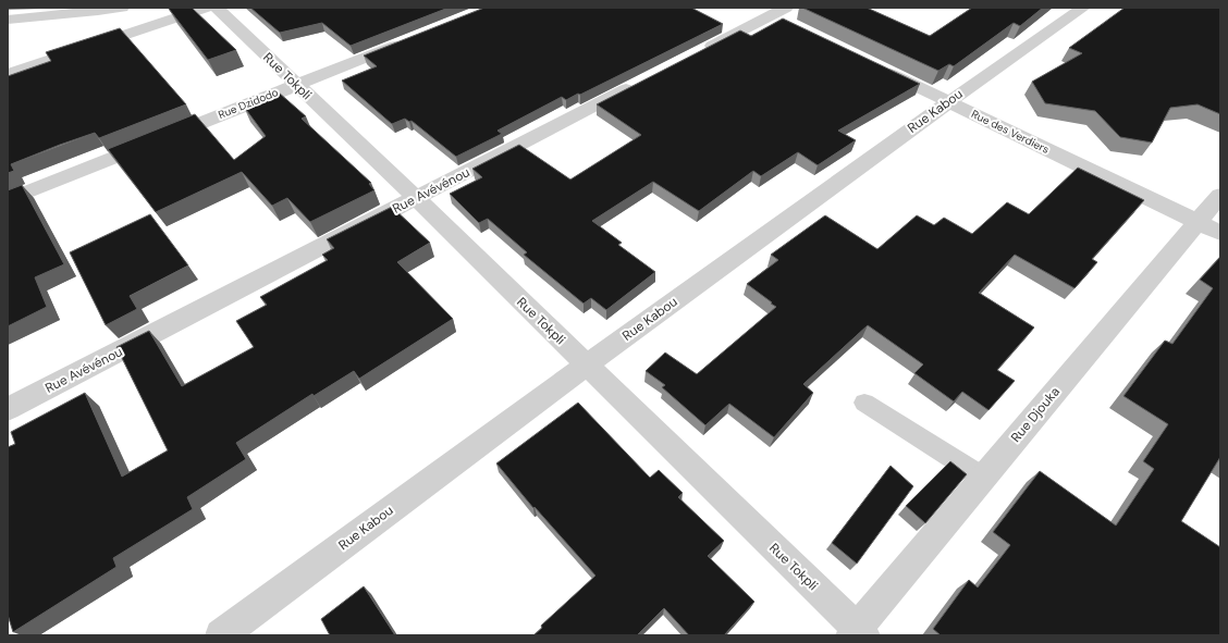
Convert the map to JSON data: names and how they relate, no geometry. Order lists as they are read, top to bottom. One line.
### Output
{"streets":{"street":["Rue Tokpli","Rue Dzidodo","Rue Kabou","Rue des Verdiers","Rue Avévénou","Rue Djouka"]},"crossings":[["Rue Tokpli","Rue Dzidodo"],["Rue Tokpli","Rue Kabou"],["Rue Tokpli","Rue Avévénou"],["Rue Tokpli","Rue Djouka"],["Rue Kabou","Rue des Verdiers"],["Rue des Verdiers","Rue Djouka"]]}
